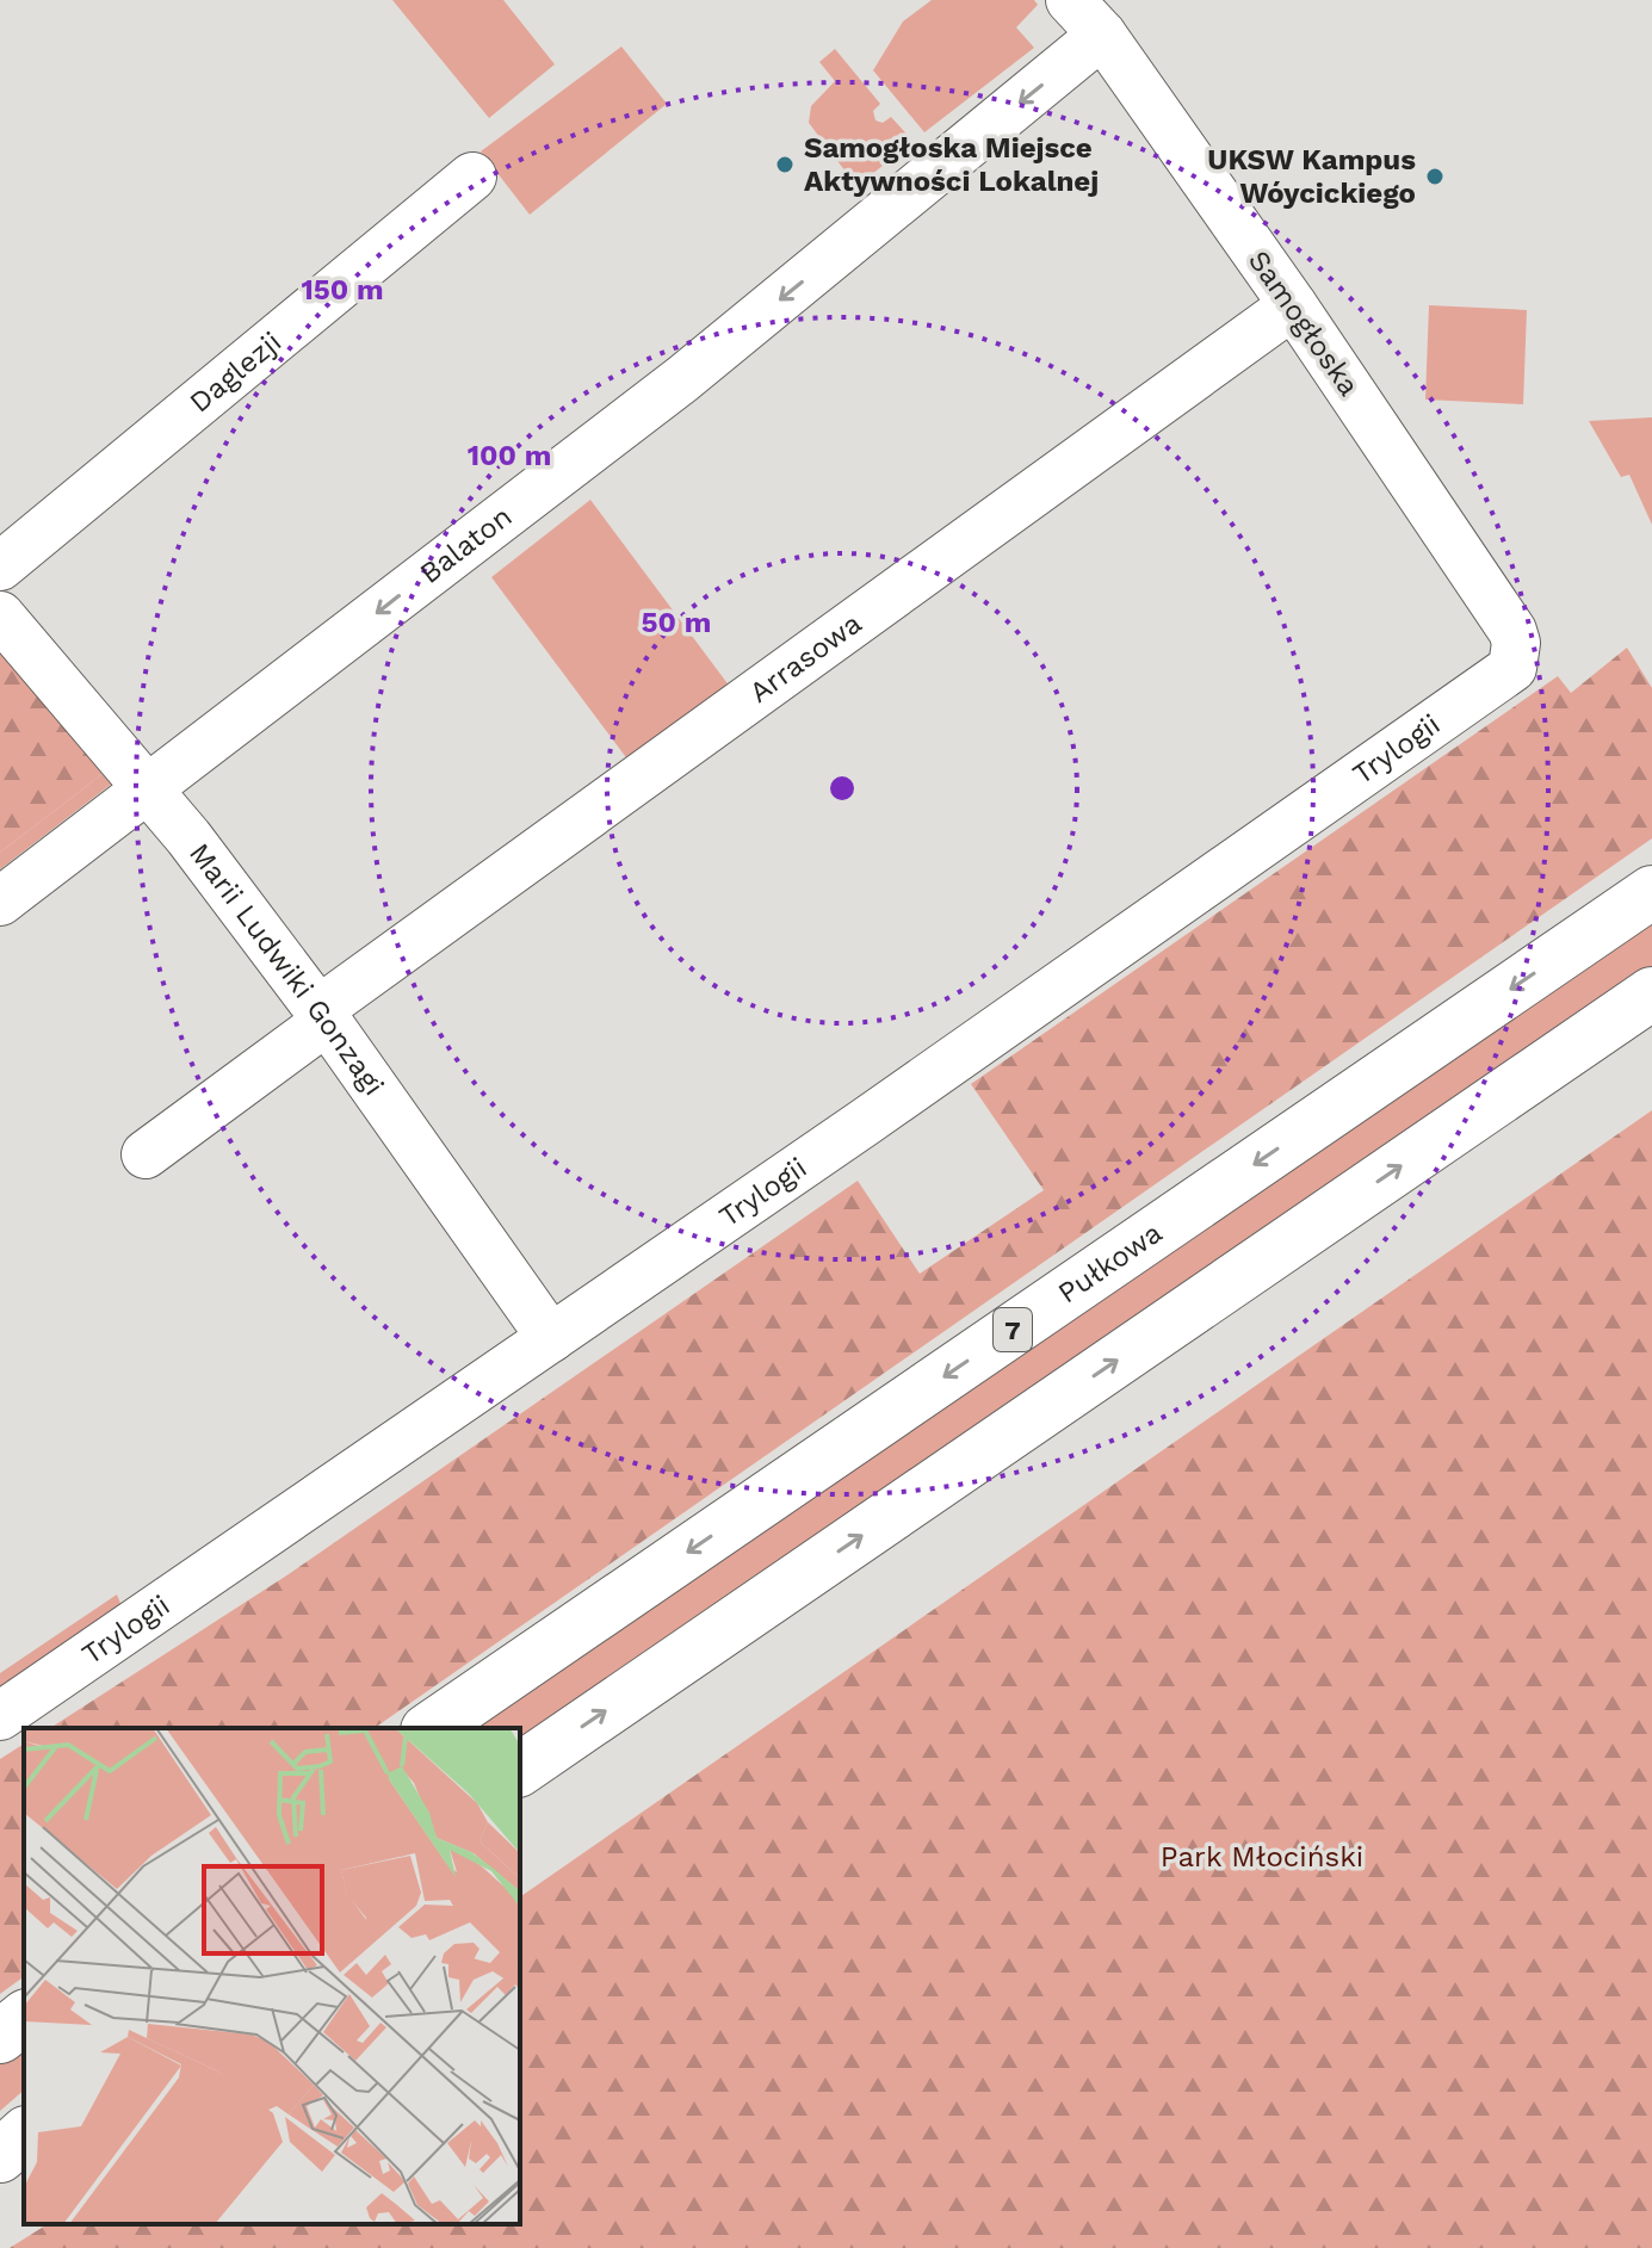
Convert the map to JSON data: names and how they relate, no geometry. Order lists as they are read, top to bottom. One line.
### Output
{"streets":{"highway":["Pułkowa","7"],"street":["Samogłoska","Daglezji","Balaton","Arrasowa","Trylogii","Marii Ludwiki Gonzagi"]},"crossings":[["Samogłoska","Balaton"],["Samogłoska","Arrasowa"],["Samogłoska","Trylogii"],["Balaton","Marii Ludwiki Gonzagi"],["Arrasowa","Marii Ludwiki Gonzagi"],["Trylogii","Marii Ludwiki Gonzagi"]],"one_way":["Balaton"],"parks":["Park Młociński"],"places":["Samogłoska Miejsce Aktywności Lokalnej","UKSW Kampus Wóycickiego"],"rings":["150 m","100 m","50 m"]}
